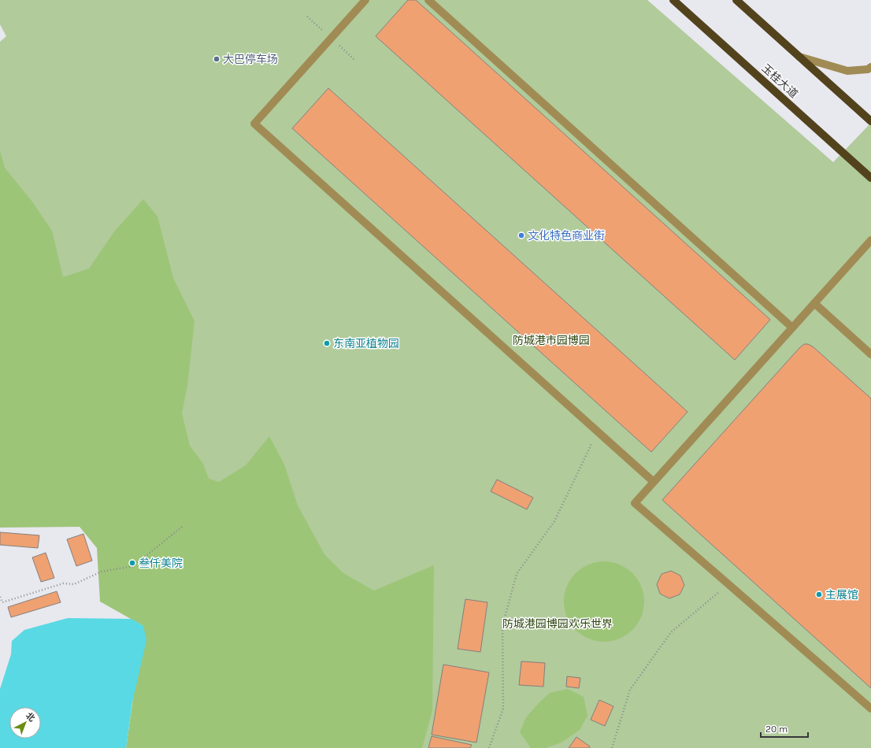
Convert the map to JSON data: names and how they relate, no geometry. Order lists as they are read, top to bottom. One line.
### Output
{"streets":{"main road":["玉桂大道"]},"parks":["防城港市园博园","防城港园博园欢乐世界"],"places":["大巴停车场","文化特色商业街","东南亚植物园","叁仟美院","主展馆"],"scale_bar":"20 m","north":"top right"}
